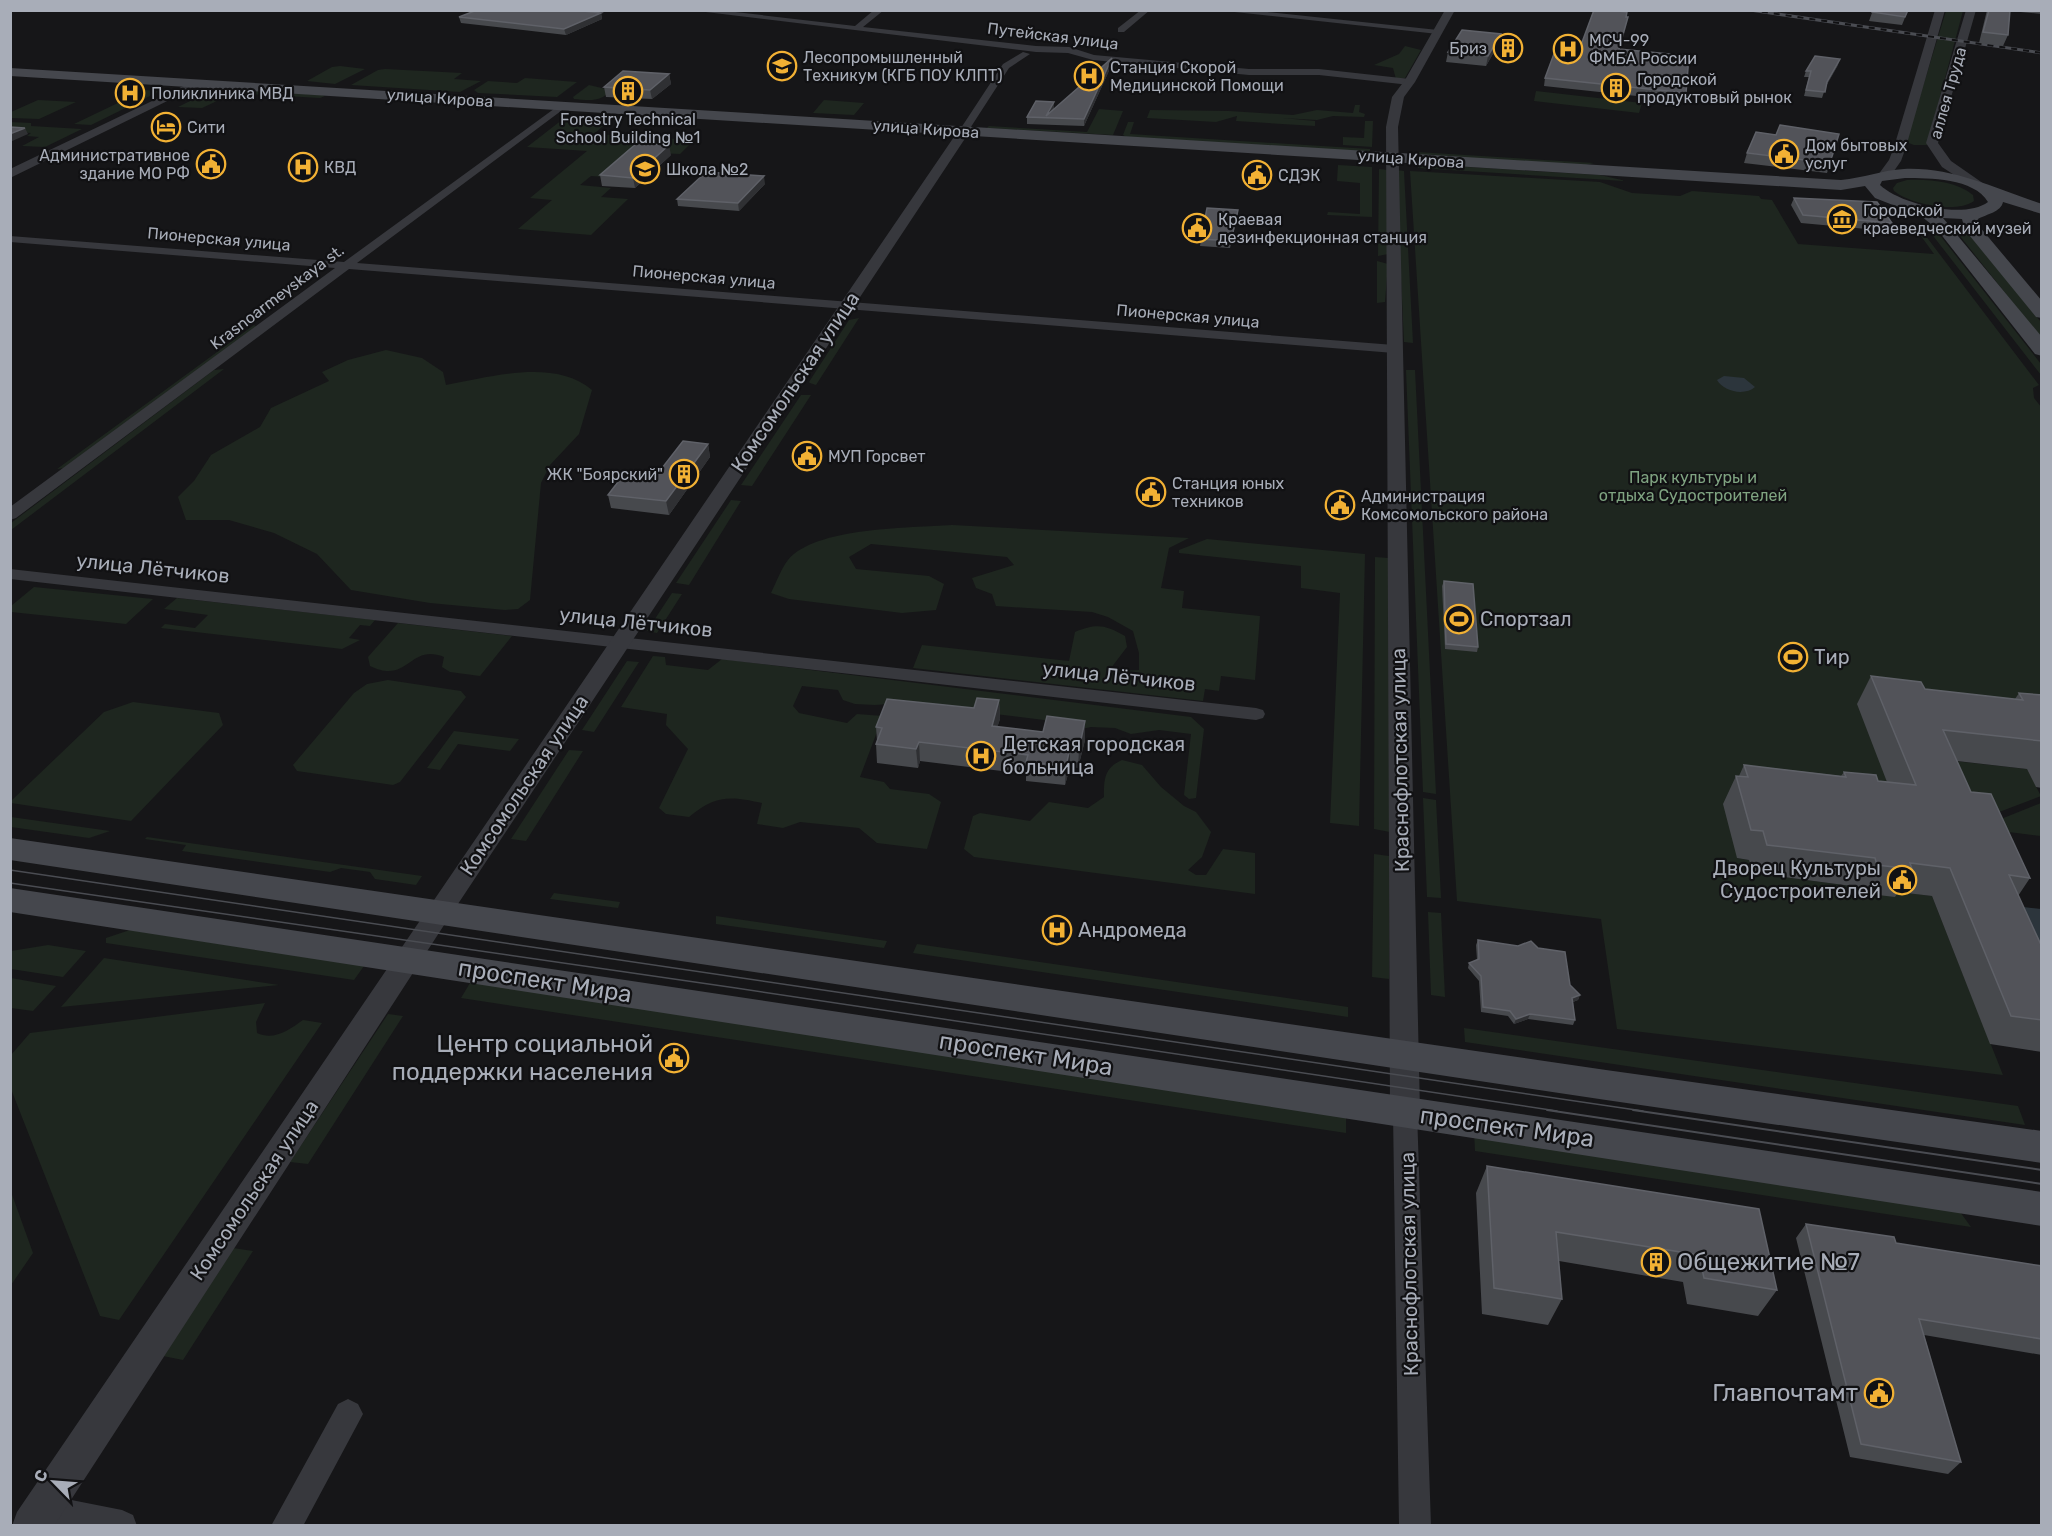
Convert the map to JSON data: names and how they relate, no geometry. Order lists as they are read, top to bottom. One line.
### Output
{"streets":{"main road":["улица Кирова","проспект Мира"],"street":["Путейская улица","аллея Труда","Пионерская улица","Krasnoarmeyskaya st.","Комсомольская улица","улица Лётчиков","Краснофлотская улица"]},"crossings":[["Путейская улица","Краснофлотская улица"],["аллея Труда","улица Кирова"],["улица Кирова","Krasnoarmeyskaya st."],["улица Кирова","Комсомольская улица"],["улица Кирова","Краснофлотская улица"],["Пионерская улица","Krasnoarmeyskaya st."],["Пионерская улица","Комсомольская улица"],["Пионерская улица","Краснофлотская улица"],["Комсомольская улица","улица Лётчиков"],["Комсомольская улица","проспект Мира"],["Краснофлотская улица","проспект Мира"]],"parks":["Парк культуры и отдыха Судостроителей"],"places":{"building":["Бриз","Городской продуктовый рынок","Forestry Technical School Building №1","ЖК \"Боярский\"","Общежитие №7"],"hospital":["МСЧ-99 ФМБА России","Станция Скорой Медицинской Помощи","Поликлиника МВД","КВД","Детская городская больница","Андромеда"],"school or university":["Лесопромышленный Техникум (КГБ ПОУ КЛПТ)","Школа №2"],"hotel":["Сити"],"public building":["Дом бытовых услуг","Административное здание МО РФ","СДЭК","Краевая дезинфекционная станция","МУП Горсвет","Станция юных техников","Администрация Комсомольского района","Дворец Культуры Судостроителей","Центр социальной поддержки населения","Главпочтамт"],"museum":["Городской краеведческий музей"],"sports":["Спортзал","Тир"]},"north":"top left"}
